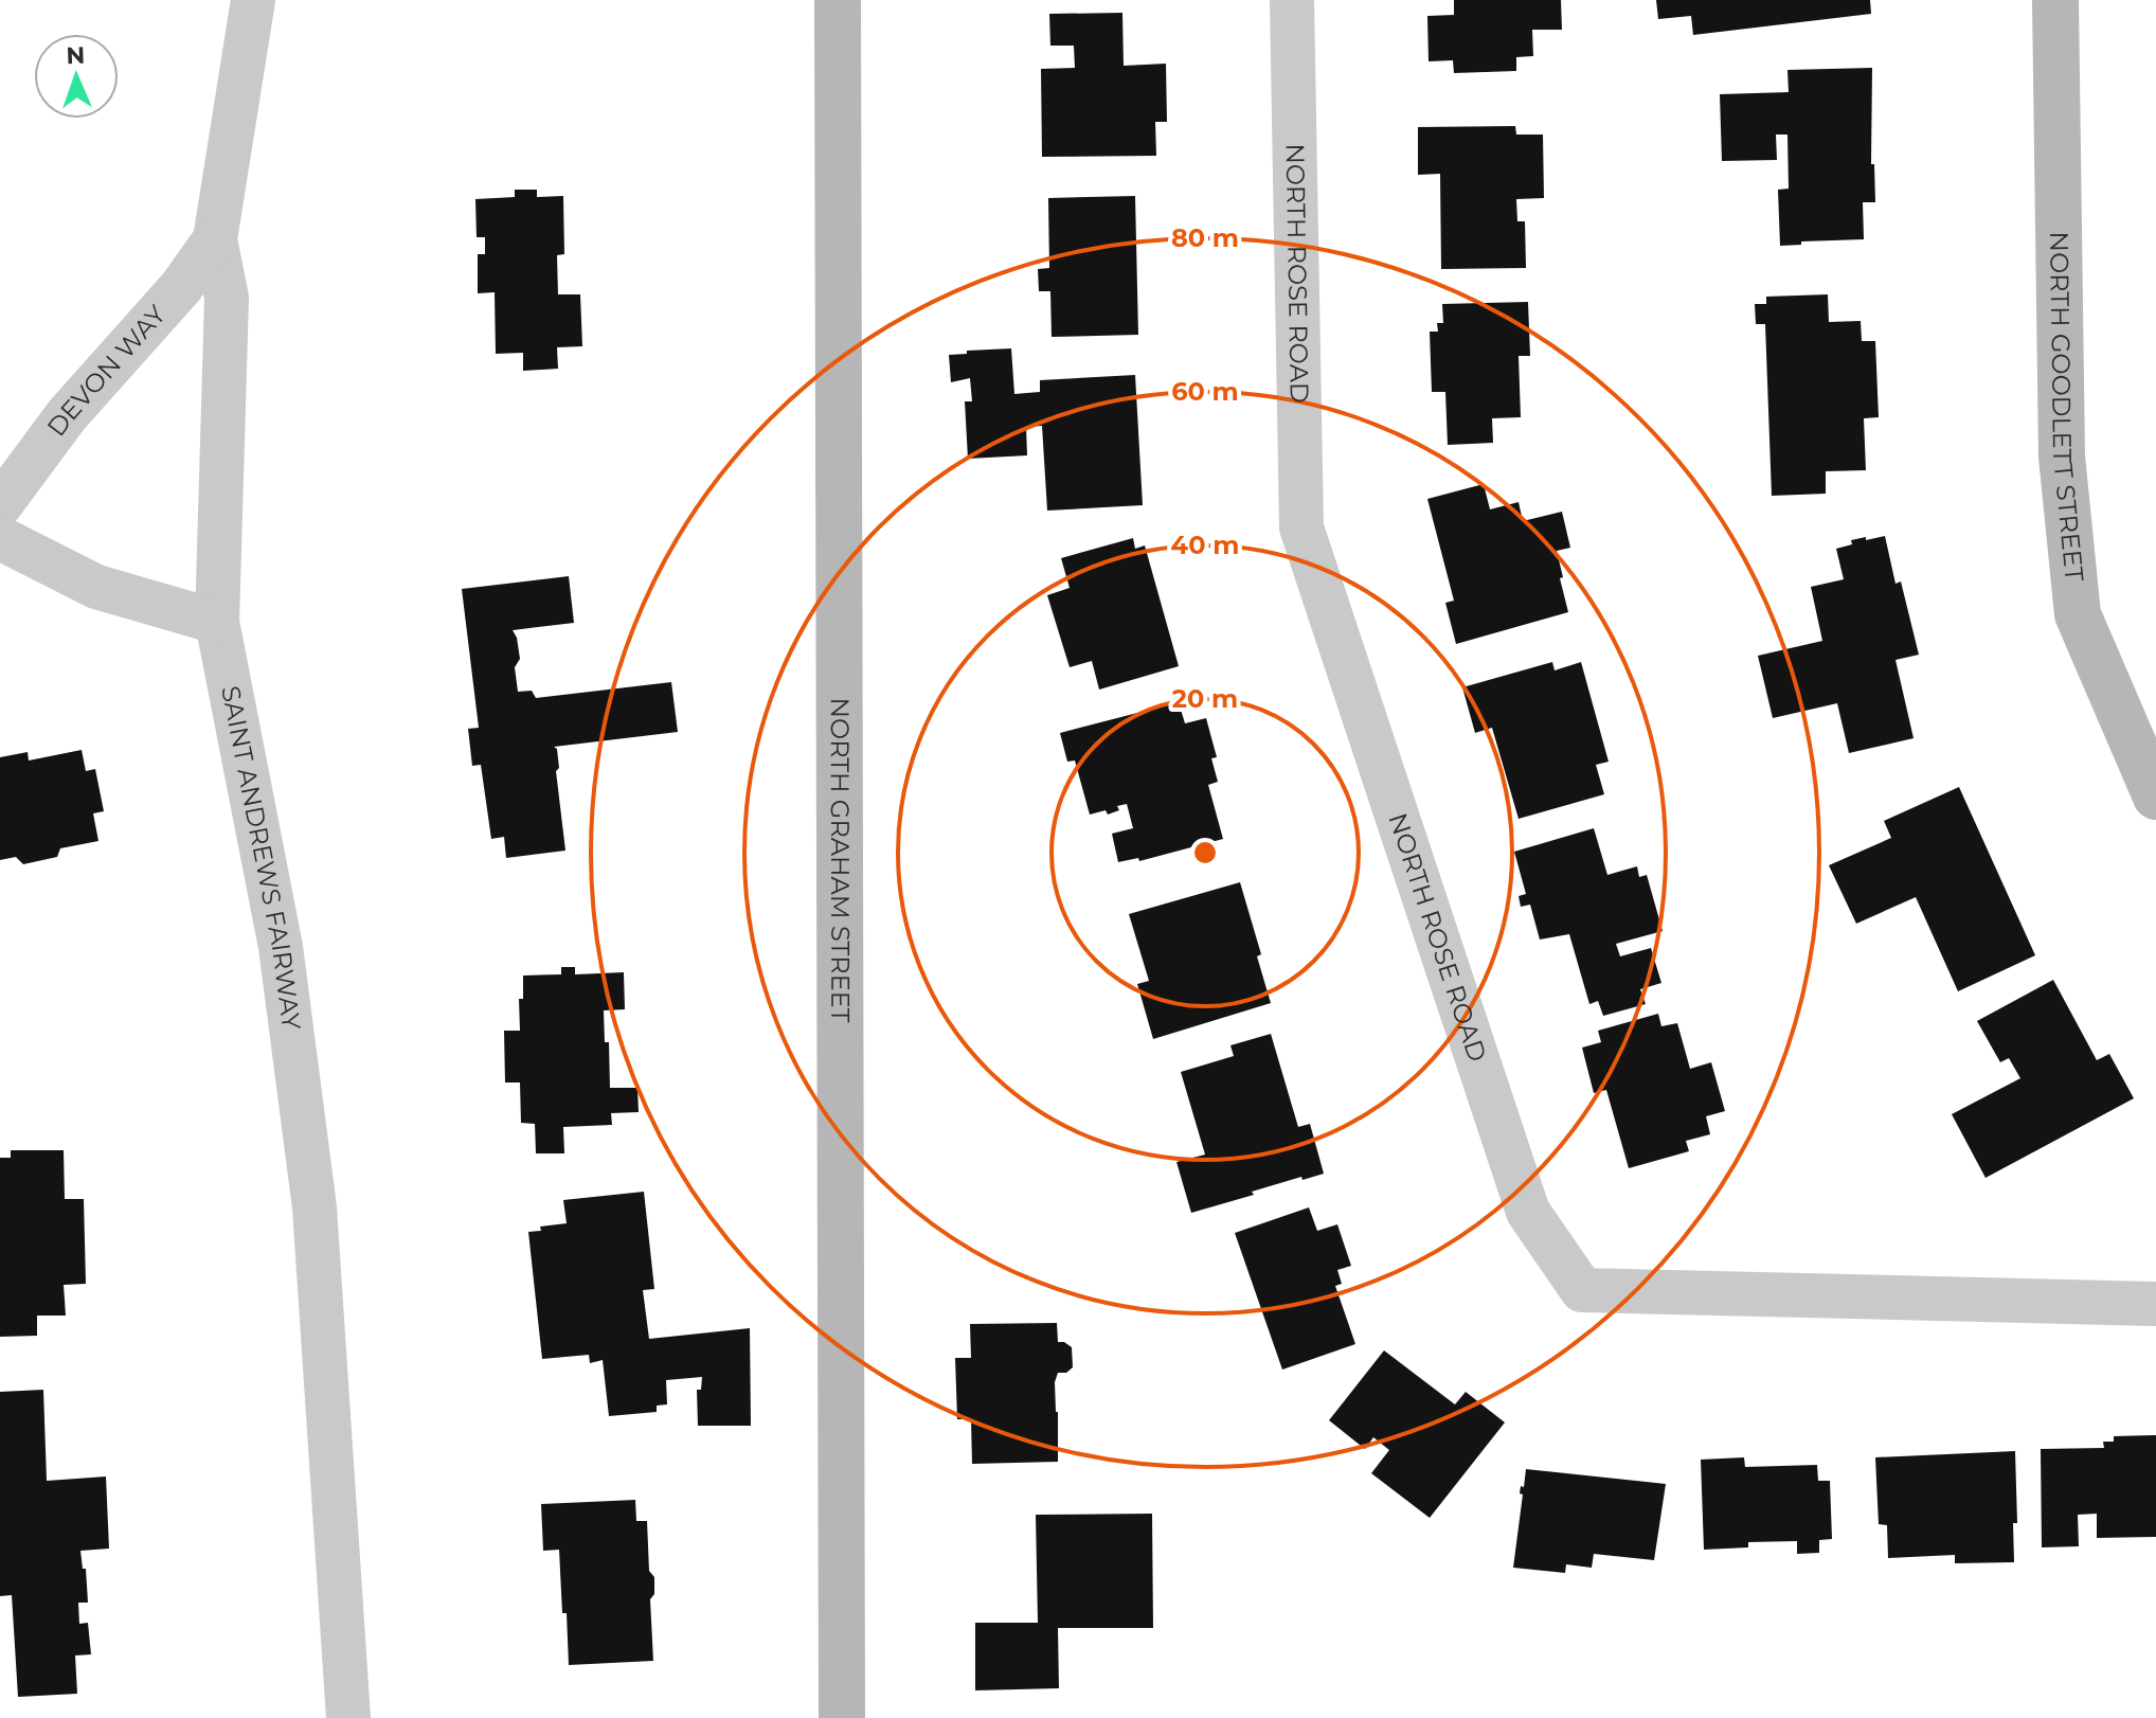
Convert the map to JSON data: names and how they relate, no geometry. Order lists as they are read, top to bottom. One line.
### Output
{"streets":{"street":["NORTH ROSE ROAD","DEVON WAY","NORTH GOODLETT STREET","SAINT ANDREWS FAIRWAY","NORTH GRAHAM STREET"]},"crossings":[["DEVON WAY","SAINT ANDREWS FAIRWAY"]],"north":"top","rings":["80 m","60 m","40 m","20 m"]}
